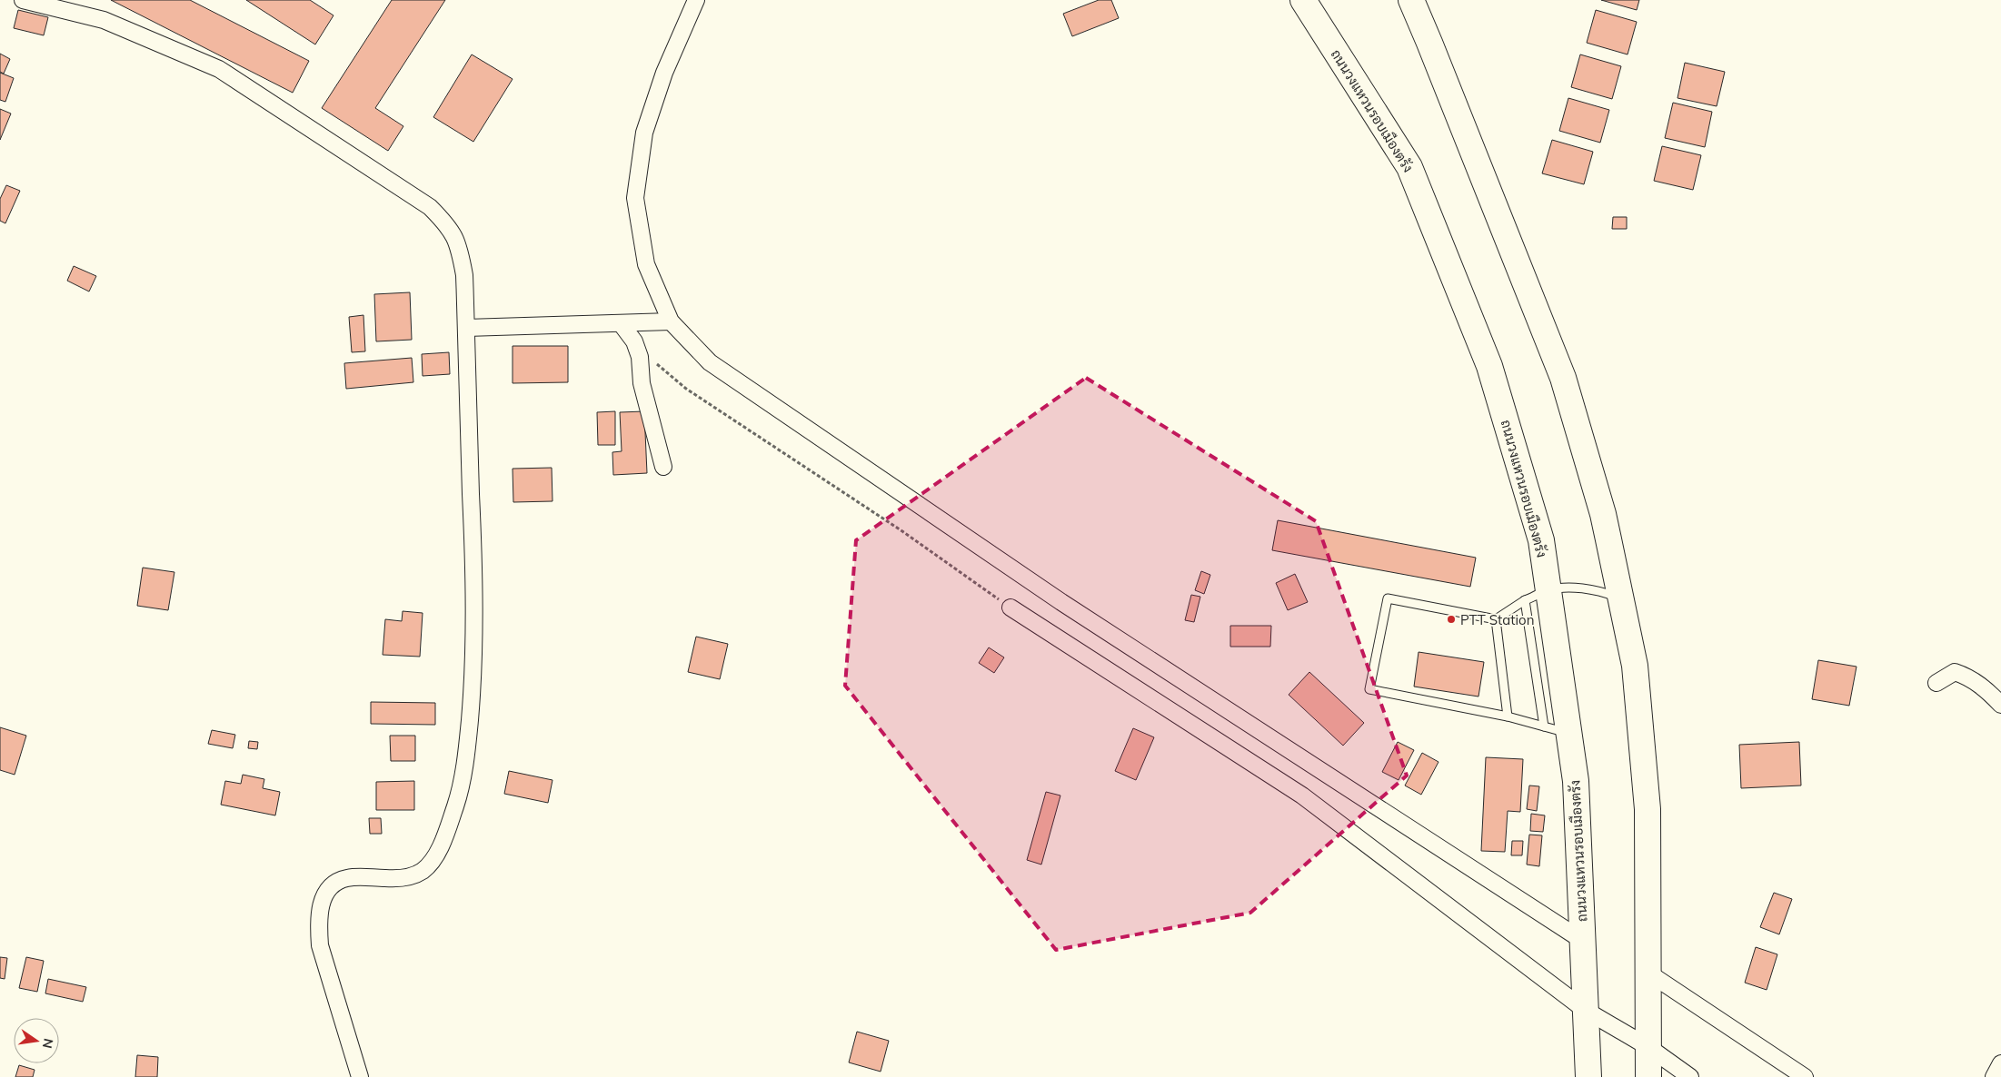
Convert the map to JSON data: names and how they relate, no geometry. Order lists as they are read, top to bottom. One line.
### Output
{"streets":{"highway":["ถนนวงแหวนรอบเมืองตรัง"]},"places":["PTT Station"],"north":"right"}
